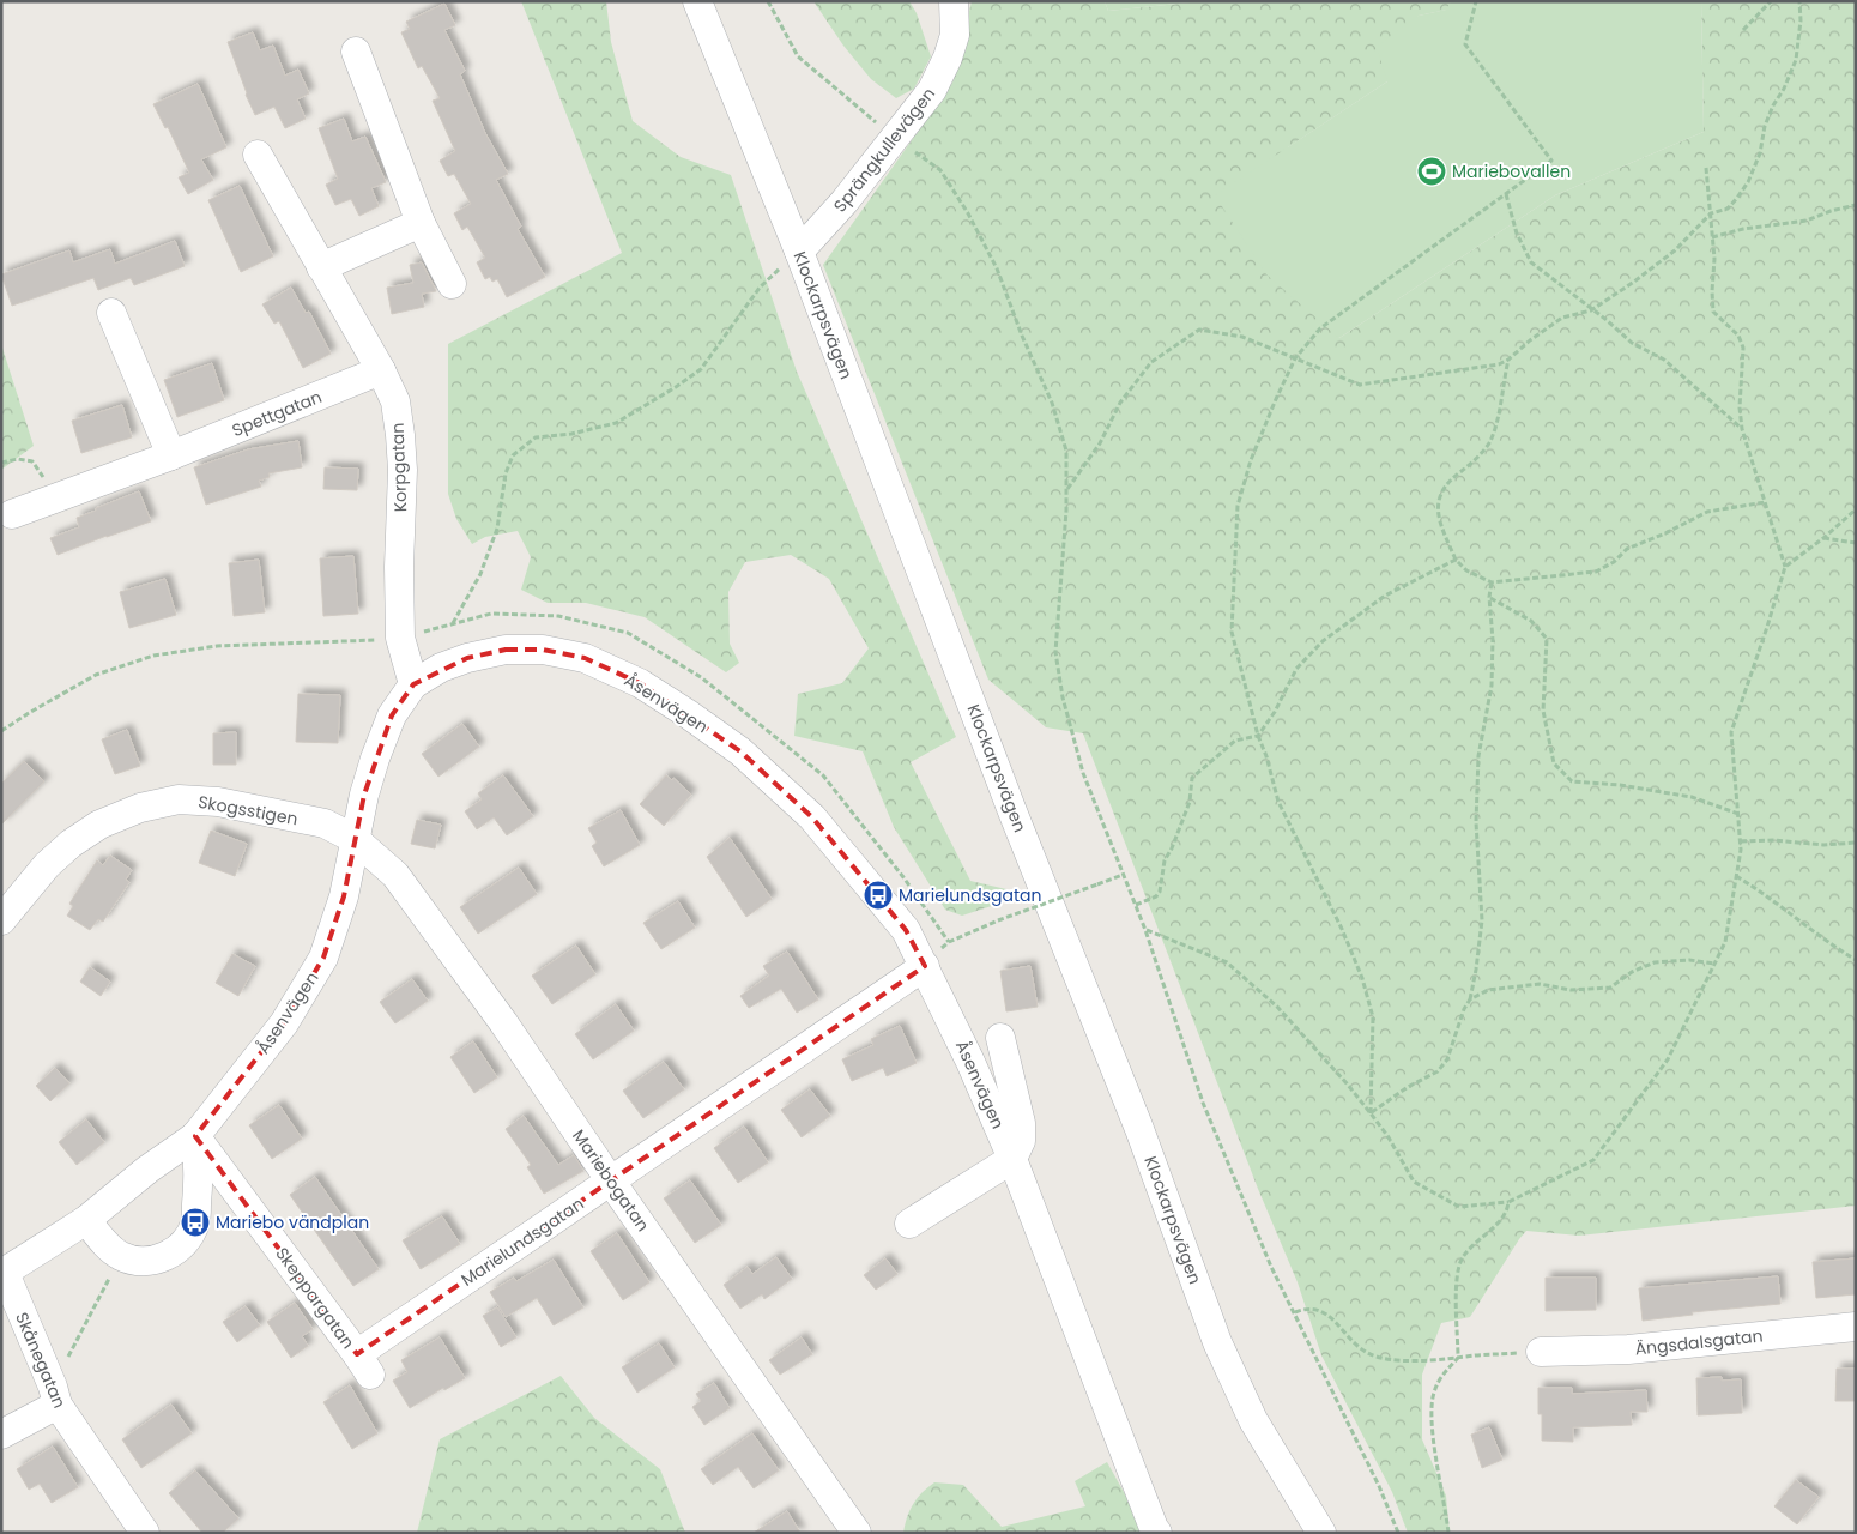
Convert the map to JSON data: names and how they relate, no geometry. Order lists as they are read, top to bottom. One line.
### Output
{"streets":{"street":["Sprängkullevägen","Klockarpsvägen","Spettgatan","Korpgatan","Åsenvägen","Skogsstigen","Mariebogatan","Marielundsgatan","Skeppargatan","Ängsdalsgatan","Skånegatan"]},"crossings":[["Sprängkullevägen","Klockarpsvägen"],["Spettgatan","Korpgatan"],["Korpgatan","Åsenvägen"],["Åsenvägen","Skogsstigen"],["Åsenvägen","Mariebogatan"],["Åsenvägen","Marielundsgatan"],["Åsenvägen","Skeppargatan"],["Åsenvägen","Skånegatan"],["Skogsstigen","Mariebogatan"],["Mariebogatan","Marielundsgatan"],["Marielundsgatan","Skeppargatan"]],"places":{"sports":["Mariebovallen"],"bus stop":["Marielundsgatan","Mariebo vändplan"]}}
